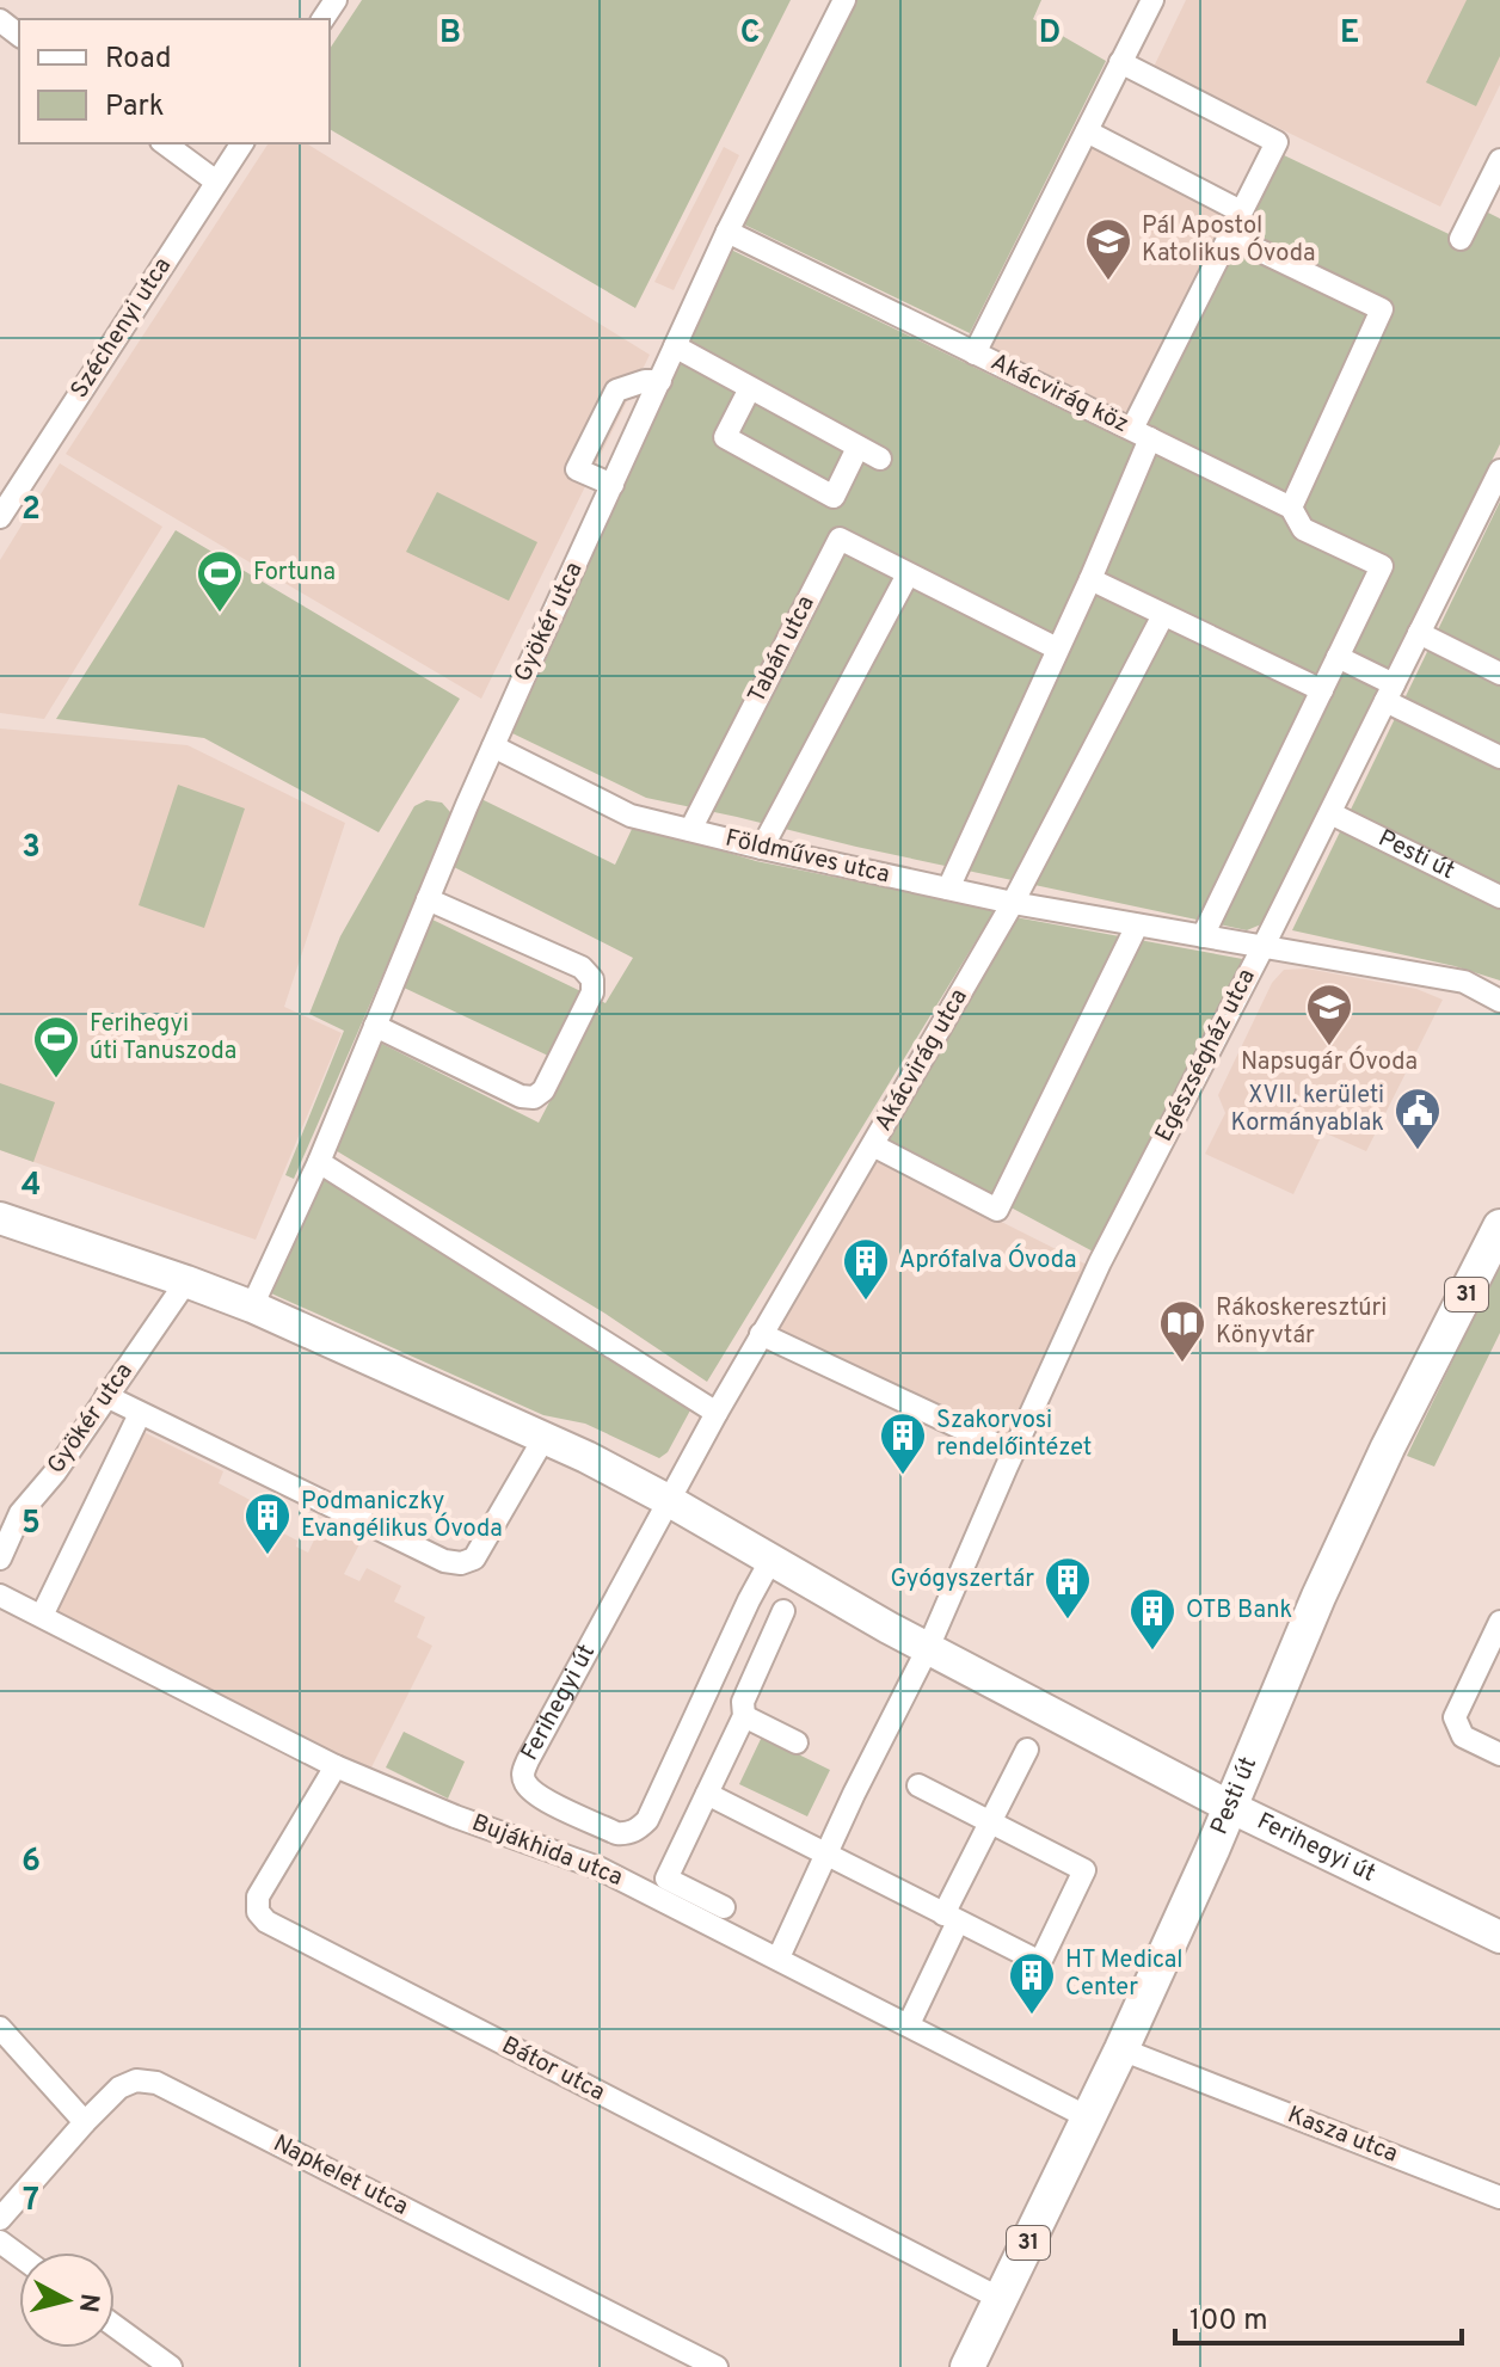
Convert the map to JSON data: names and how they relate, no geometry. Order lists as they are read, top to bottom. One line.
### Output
{"streets":{"main road":["Pesti út","31","Ferihegyi út"],"street":["Széchenyi utca","Akácvirág köz","Gyökér utca","Tabán utca","Földműves utca","Egészségház utca","Akácvirág utca","Bujákhida utca","Bátor utca","Kasza utca","Napkelet utca"]},"crossings":[["Akácvirág köz","Gyökér utca"],["Gyökér utca","Földműves utca"],["Gyökér utca","Ferihegyi út"],["Tabán utca","Földműves utca"],["Pesti út","Egészségház utca"],["Pesti út","Ferihegyi út"],["Pesti út","Bujákhida utca"],["Pesti út","Bátor utca"],["Pesti út","Kasza utca"],["Földműves utca","Egészségház utca"],["Földműves utca","Akácvirág utca"],["Egészségház utca","Ferihegyi út"],["Akácvirág utca","Ferihegyi út"],["Bujákhida utca","Bátor utca"]],"places":{"school or university":["Pál Apostol Katolikus Óvoda","Napsugár Óvoda"],"sports":["Fortuna","Ferihegyi úti Tanuszoda"],"public building":["XVII. kerületi Kormányablak"],"building":["Aprófalva Óvoda","Szakorvosi rendelőintézet","Podmaniczky Evangélikus Óvoda","Gyógyszertár","OTB Bank","HT Medical Center"],"library":["Rákoskeresztúri Könyvtár"]},"legend":["Road","Park"],"scale_bar":"100 m","north":"right","grid":{"columns":["B","C","D","E"],"rows":["2","3","4","5","6","7"]}}
